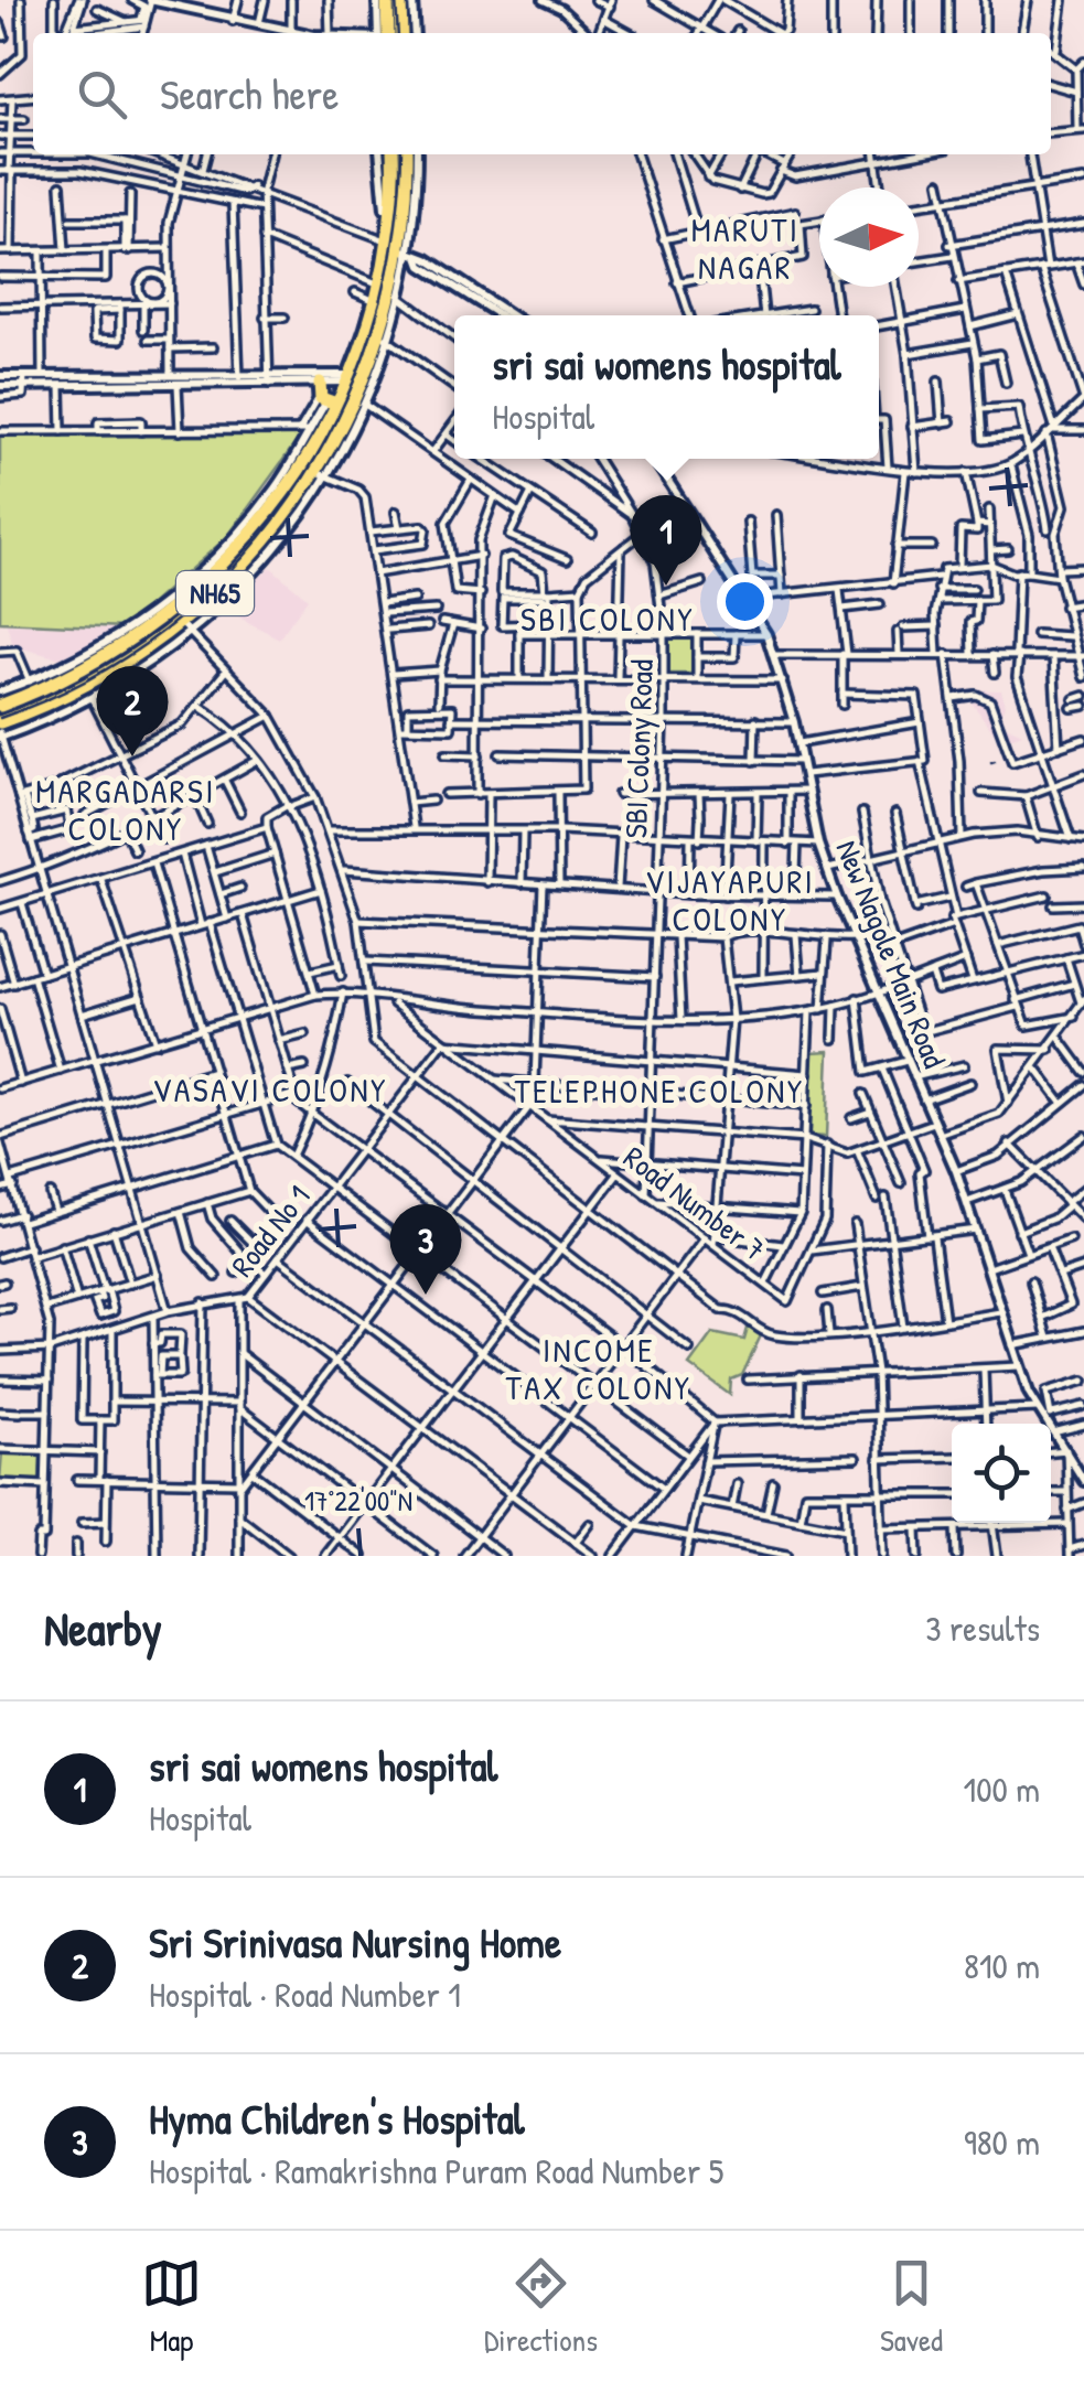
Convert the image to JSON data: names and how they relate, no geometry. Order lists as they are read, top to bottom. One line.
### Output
{"streets":{"highway":["NH65"],"street":["SBI Colony Road","New Nagole Main Road","Road Number 7","Road No 1"]},"crossings":[["SBI Colony Road","Road Number 7"],["Road Number 7","Road No 1"]],"districts":["MARUTI NAGAR","SBI COLONY","MARGADARSI COLONY","VIJAYAPURI COLONY","VASAVI COLONY","TELEPHONE COLONY","INCOME TAX COLONY"],"north":"right","page":{"search":"Search here","popup":["sri sai womens hospital","Hospital"],"pins":["1","2","3"],"heading":["Nearby","3 results"],"list":[{"mark":"1","name":"sri sai womens hospital","note":"Hospital","value":"100 m"},{"mark":"2","name":"Sri Srinivasa Nursing Home","note":"Hospital · Road Number 1","value":"810 m"},{"mark":"3","name":"Hyma Children's Hospital","note":"Hospital · Ramakrishna Puram Road Number 5","value":"980 m"}],"nav":["Map","Directions","Saved"]},"coordinates":["17°22'00\"N"]}
